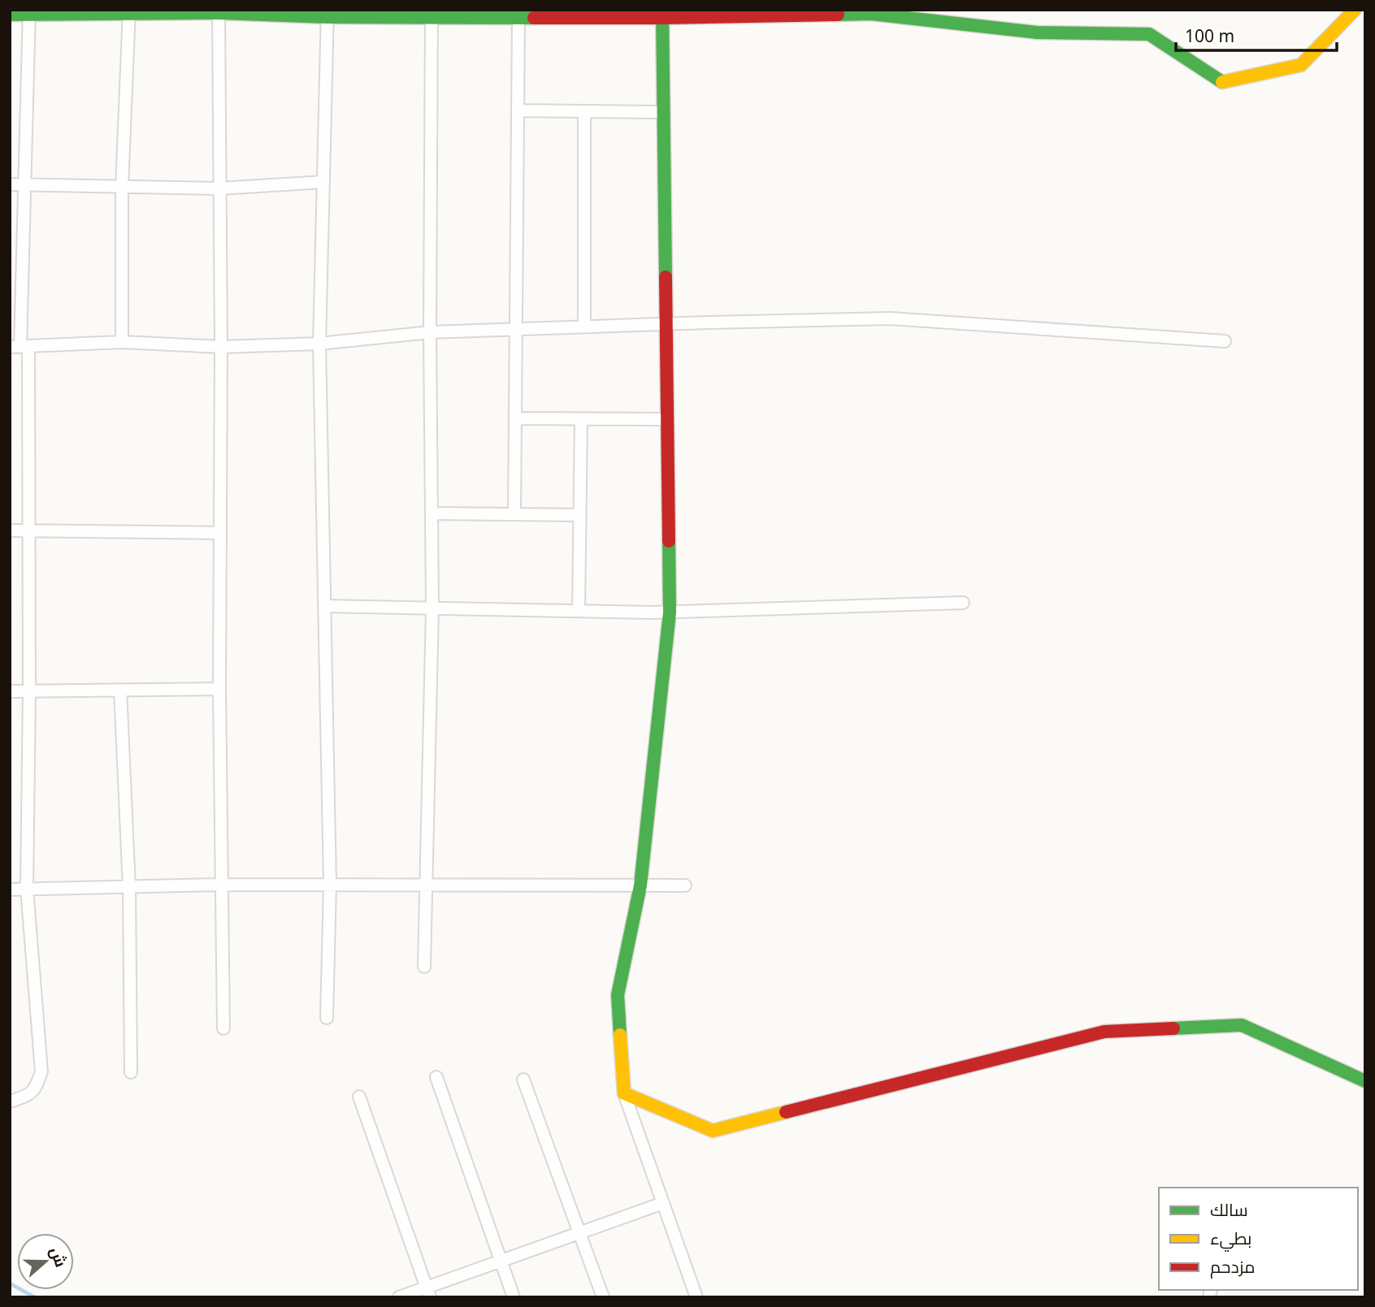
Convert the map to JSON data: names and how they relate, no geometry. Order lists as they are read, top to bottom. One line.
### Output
{"legend":["سالك","بطيء","مزدحم"],"scale_bar":"100 m","north":"right"}
